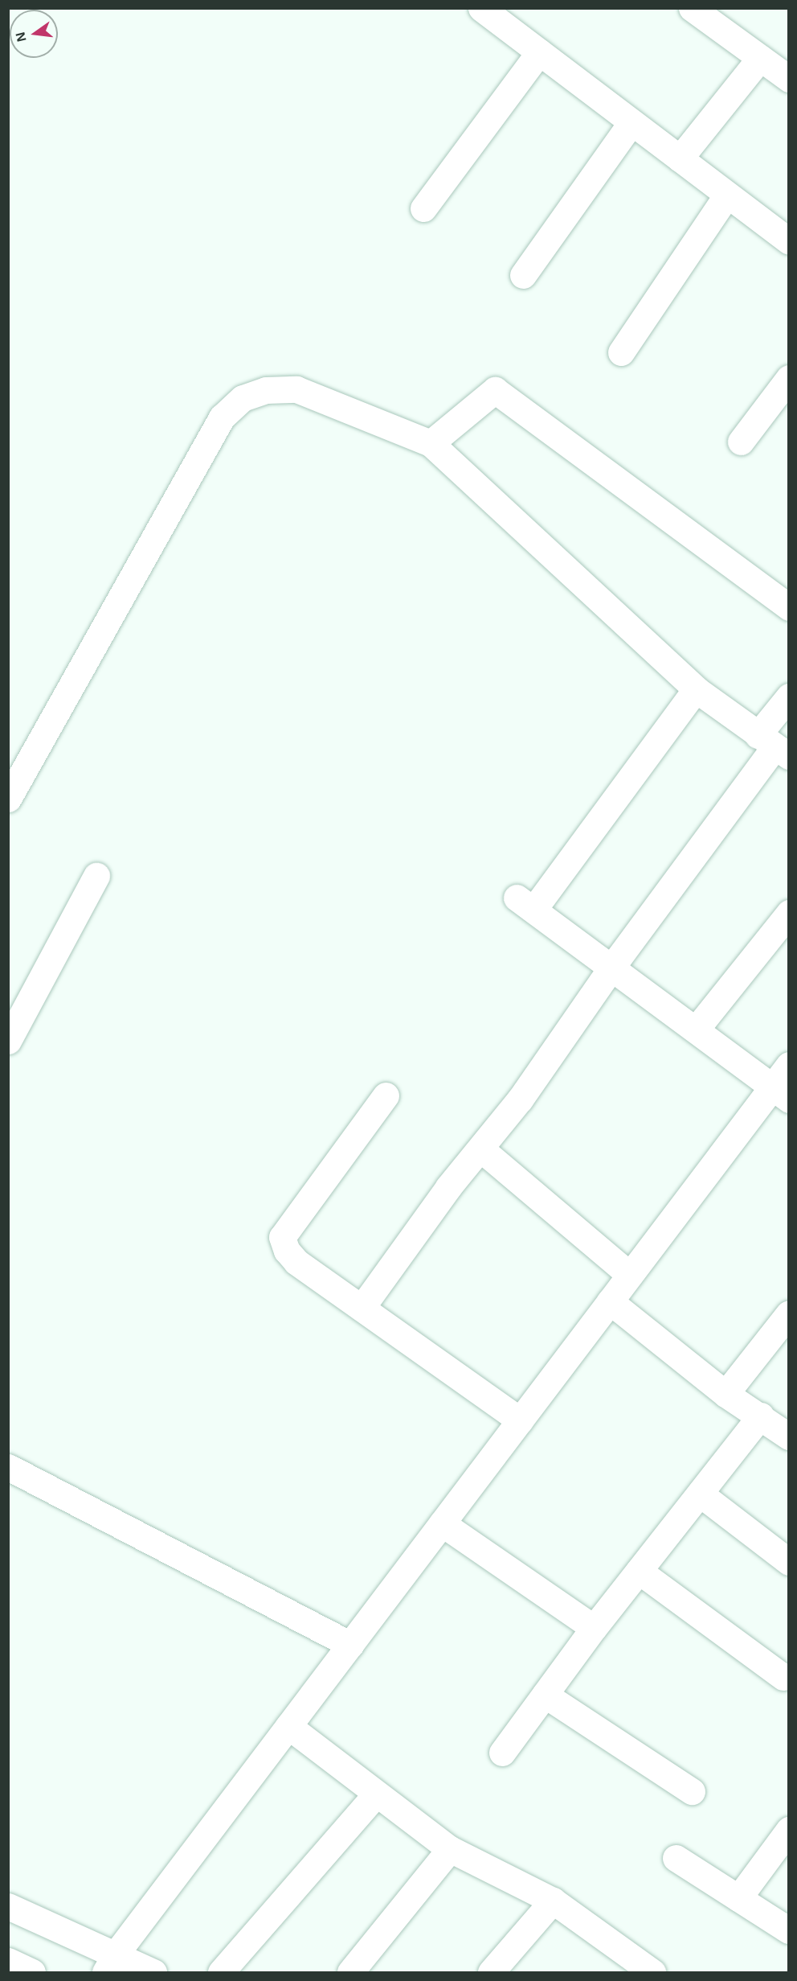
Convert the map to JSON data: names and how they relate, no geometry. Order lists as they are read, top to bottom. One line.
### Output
{"north":"left"}
